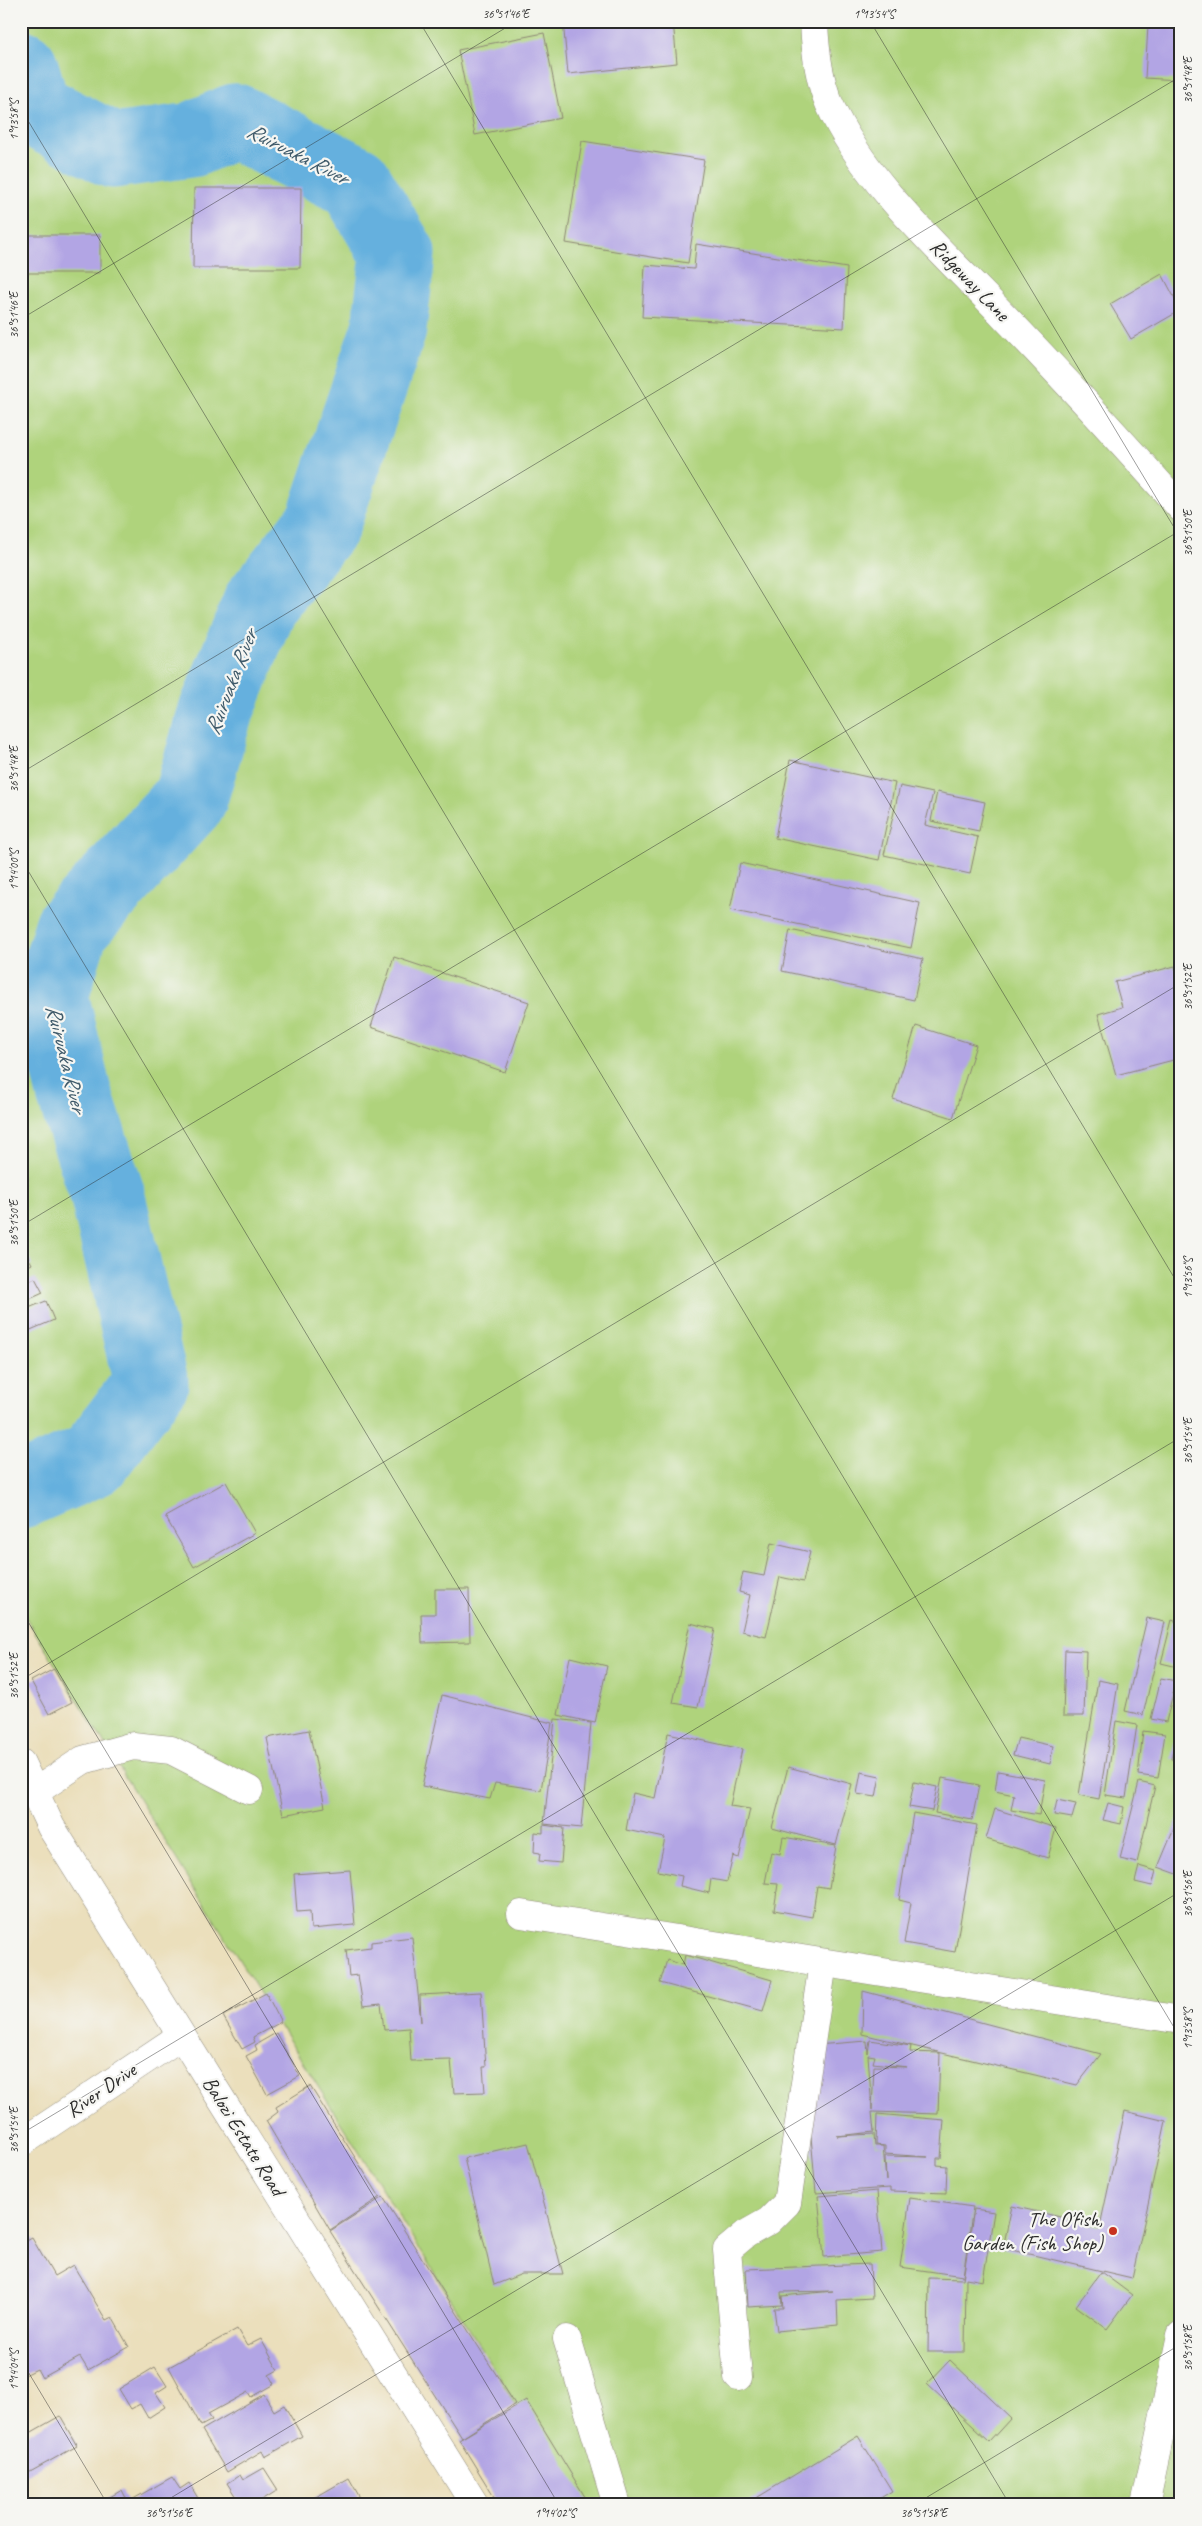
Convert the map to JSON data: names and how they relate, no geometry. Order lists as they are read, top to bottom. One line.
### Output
{"streets":{"street":["Ridgeway Lane","River Drive","Balozi Estate Road"]},"crossings":[["River Drive","Balozi Estate Road"]],"water":["Ruiruaka River"],"places":["The O'fish, Garden (Fish Shop)"],"coordinates":["36°51'46\"E","1°13'54\"S","36°51'48\"E","1°13'58\"S","36°51'50\"E","1°14'00\"S","36°51'52\"E","1°13'56\"S","36°51'54\"E","36°51'56\"E","36°51'58\"E","1°14'04\"S","1°14'02\"S"]}
